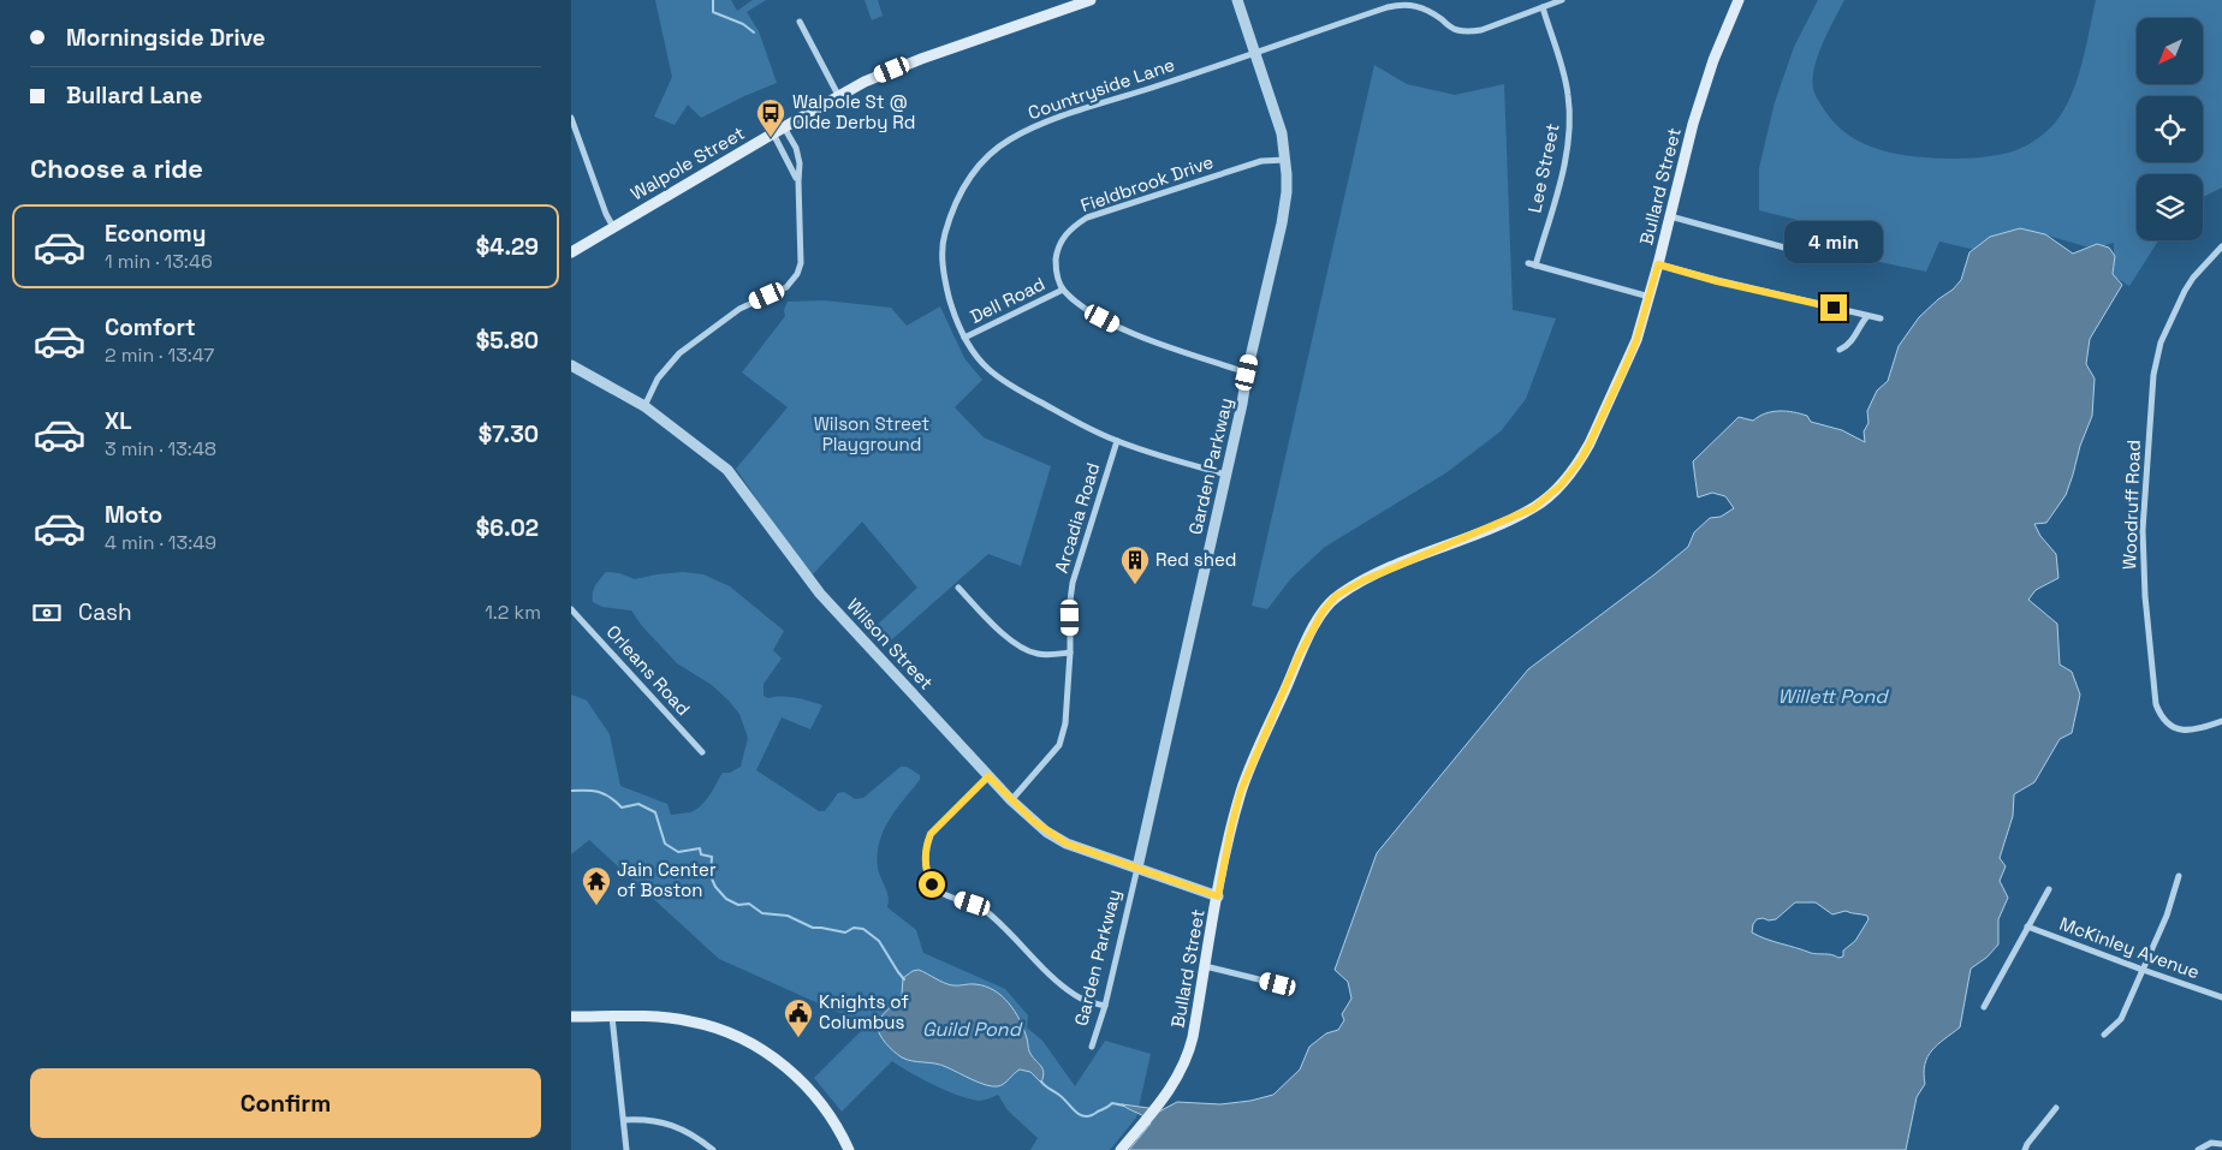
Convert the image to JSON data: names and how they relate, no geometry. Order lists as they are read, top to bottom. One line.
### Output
{"streets":{"main road":["Walpole Street","Bullard Street"],"street":["Countryside Lane","Lee Street","Fieldbrook Drive","Dell Road","Garden Parkway","Woodruff Road","Arcadia Road","Wilson Street","Orleans Road","McKinley Avenue"]},"crossings":[["Countryside Lane","Lee Street"],["Countryside Lane","Dell Road"],["Countryside Lane","Garden Parkway"],["Countryside Lane","Arcadia Road"],["Fieldbrook Drive","Dell Road"],["Fieldbrook Drive","Garden Parkway"],["Bullard Street","Wilson Street"],["Garden Parkway","Wilson Street"],["Arcadia Road","Wilson Street"]],"water":["Willett Pond","Guild Pond"],"parks":["Wilson Street Playground"],"places":{"bus stop":["Walpole St @ Olde Derby Rd"],"building":["Red shed"],"temple":["Jain Center of Boston"],"public building":["Knights of Columbus"]},"north":"bottom left","page":{"banner":["Morningside Drive","Bullard Lane"],"heading":"Choose a ride","list":[{"name":"Economy","note":"1 min · 13:46","value":"$4.29"},{"name":"Comfort","note":"2 min · 13:47","value":"$5.80"},{"name":"XL","note":"3 min · 13:48","value":"$7.30"},{"name":"Moto","note":"4 min · 13:49","value":"$6.02"}],"bubble":"4 min","pay":["Cash","1.2 km"],"buttons":"Confirm"}}
